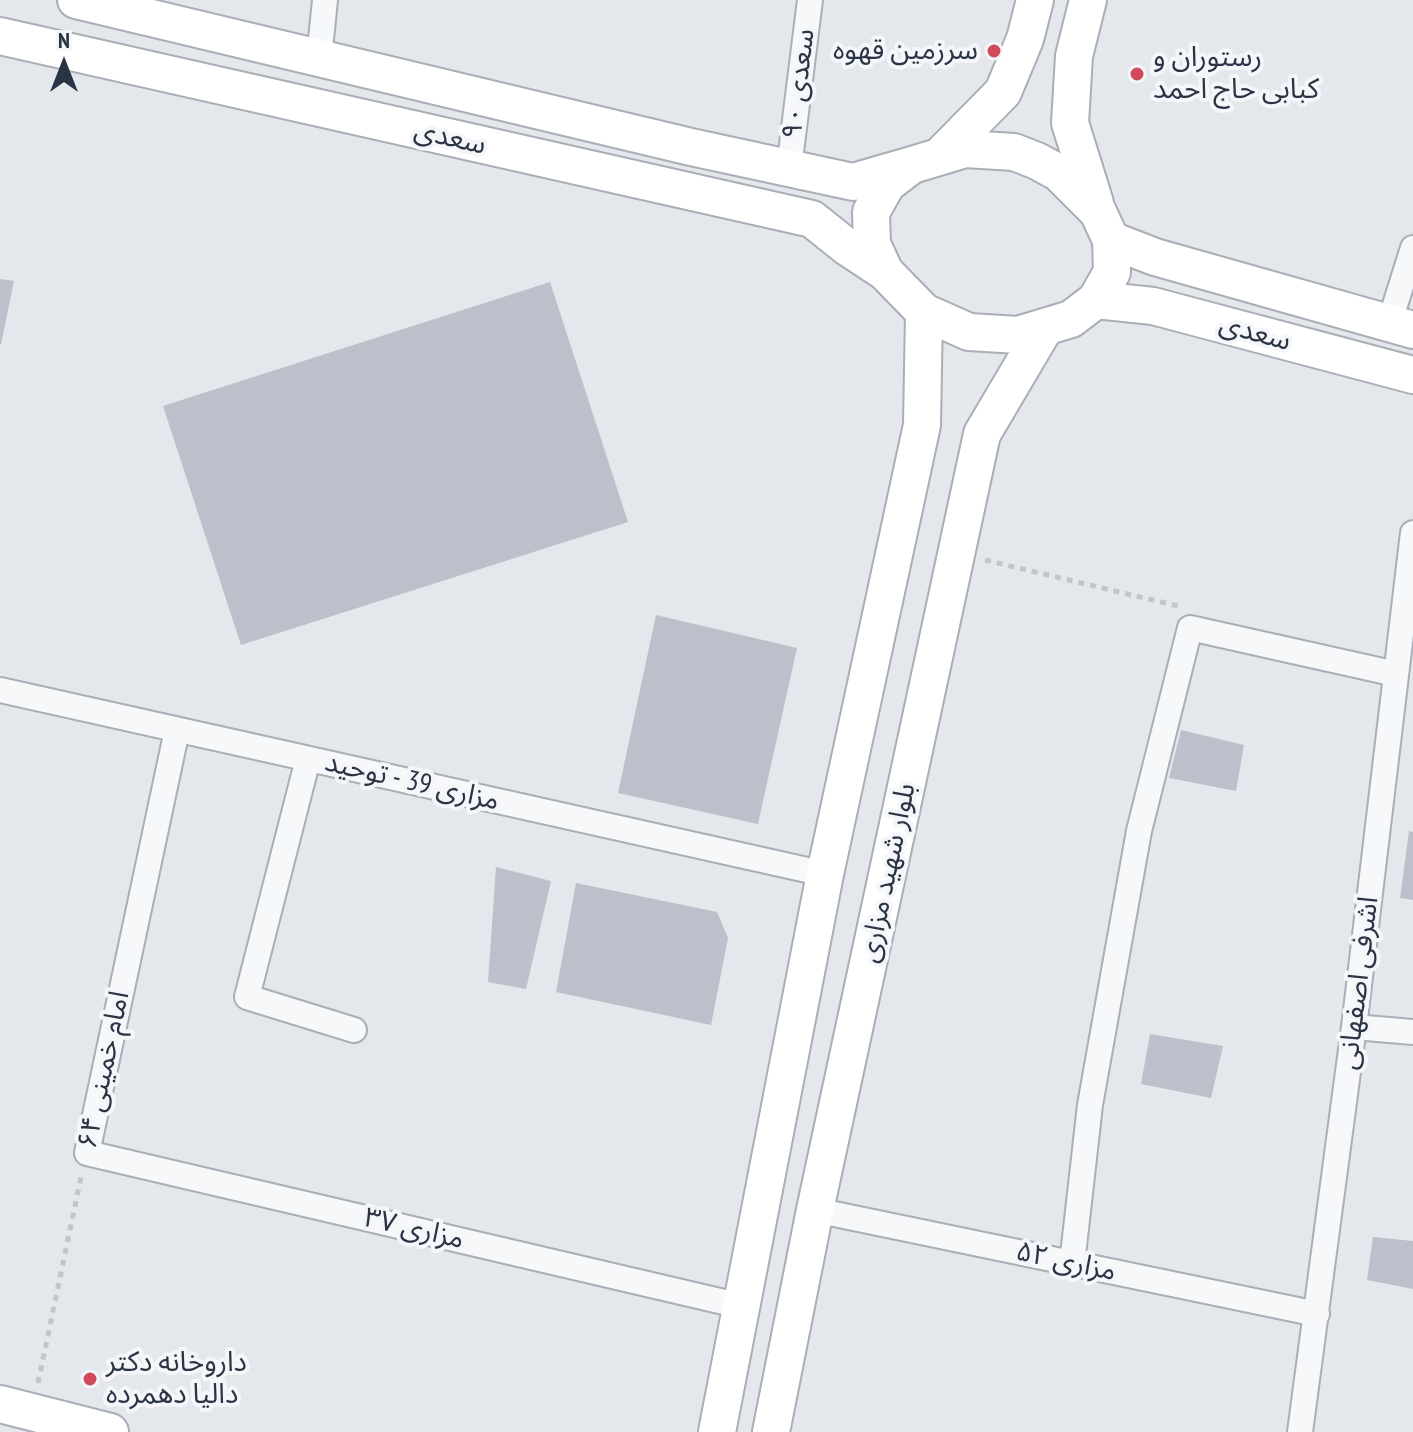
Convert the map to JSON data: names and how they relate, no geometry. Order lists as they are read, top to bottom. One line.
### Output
{"streets":{"main road":["سعدی","بلوار شهید مزاری"],"street":["سعدی ۹۰","مزاری 39 - توحید","اشرفی اصفهانی","امام خمینی ۶۴","مزاری ۳۷","مزاری ۵۲"]},"crossings":[["سعدی ۹۰","سعدی"],["سعدی","بلوار شهید مزاری"],["مزاری 39 - توحید","امام خمینی ۶۴"],["بلوار شهید مزاری","مزاری ۵۲"],["اشرفی اصفهانی","مزاری ۵۲"],["امام خمینی ۶۴","مزاری ۳۷"]],"places":["سرزمین قهوه","رستوران و کبابی حاج احمد","داروخانه دکتر دالیا دهمرده"],"north":"top"}
